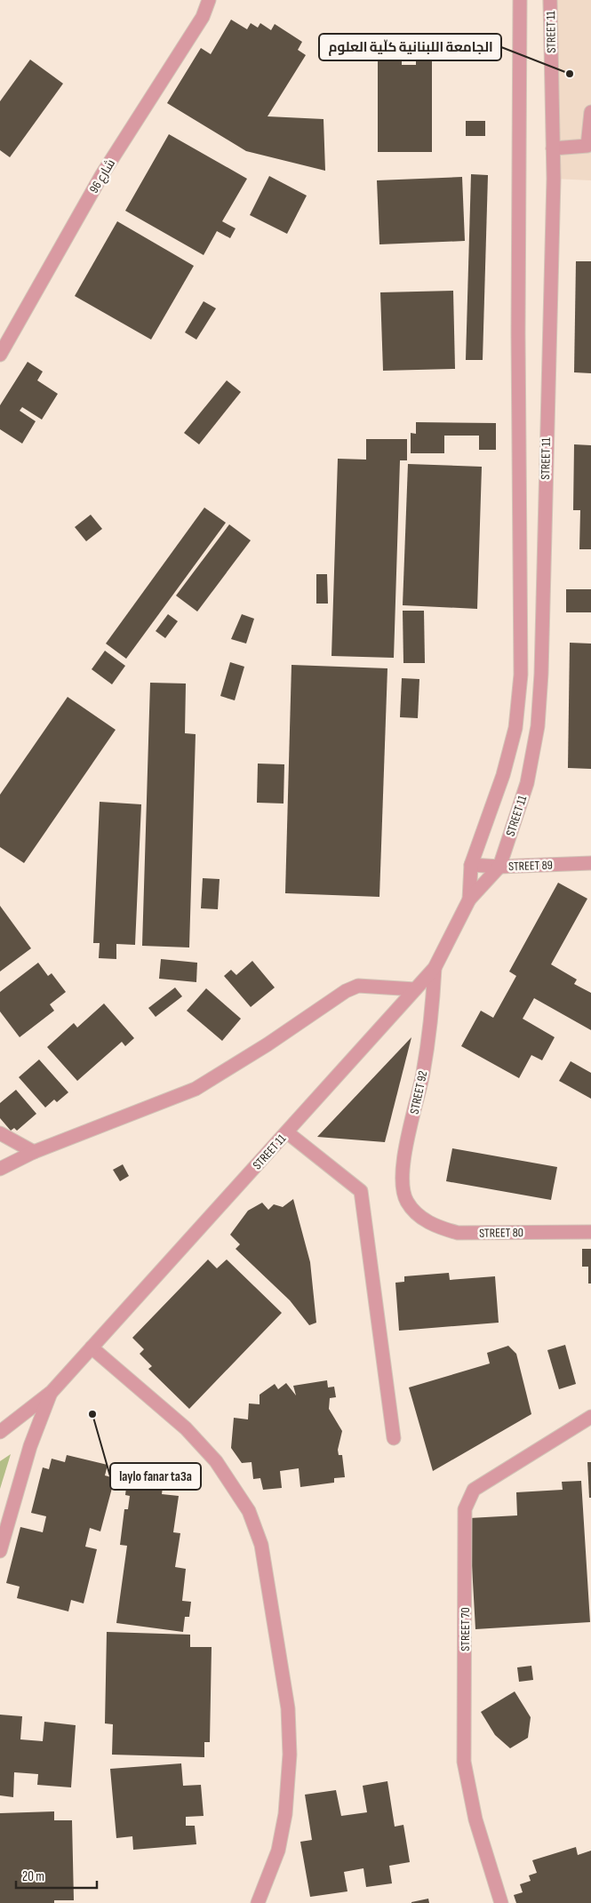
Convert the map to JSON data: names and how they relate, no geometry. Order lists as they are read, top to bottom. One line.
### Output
{"streets":{"street":["STREET 11","شارع 96","STREET 89","STREET 92","STREET 80","STREET 70"]},"crossings":[["STREET 11","STREET 89"],["STREET 11","STREET 92"],["STREET 92","STREET 80"]],"places":["الجامعة اللبنانية كلّية العلوم","laylo fanar ta3a"],"scale_bar":"20 m"}
